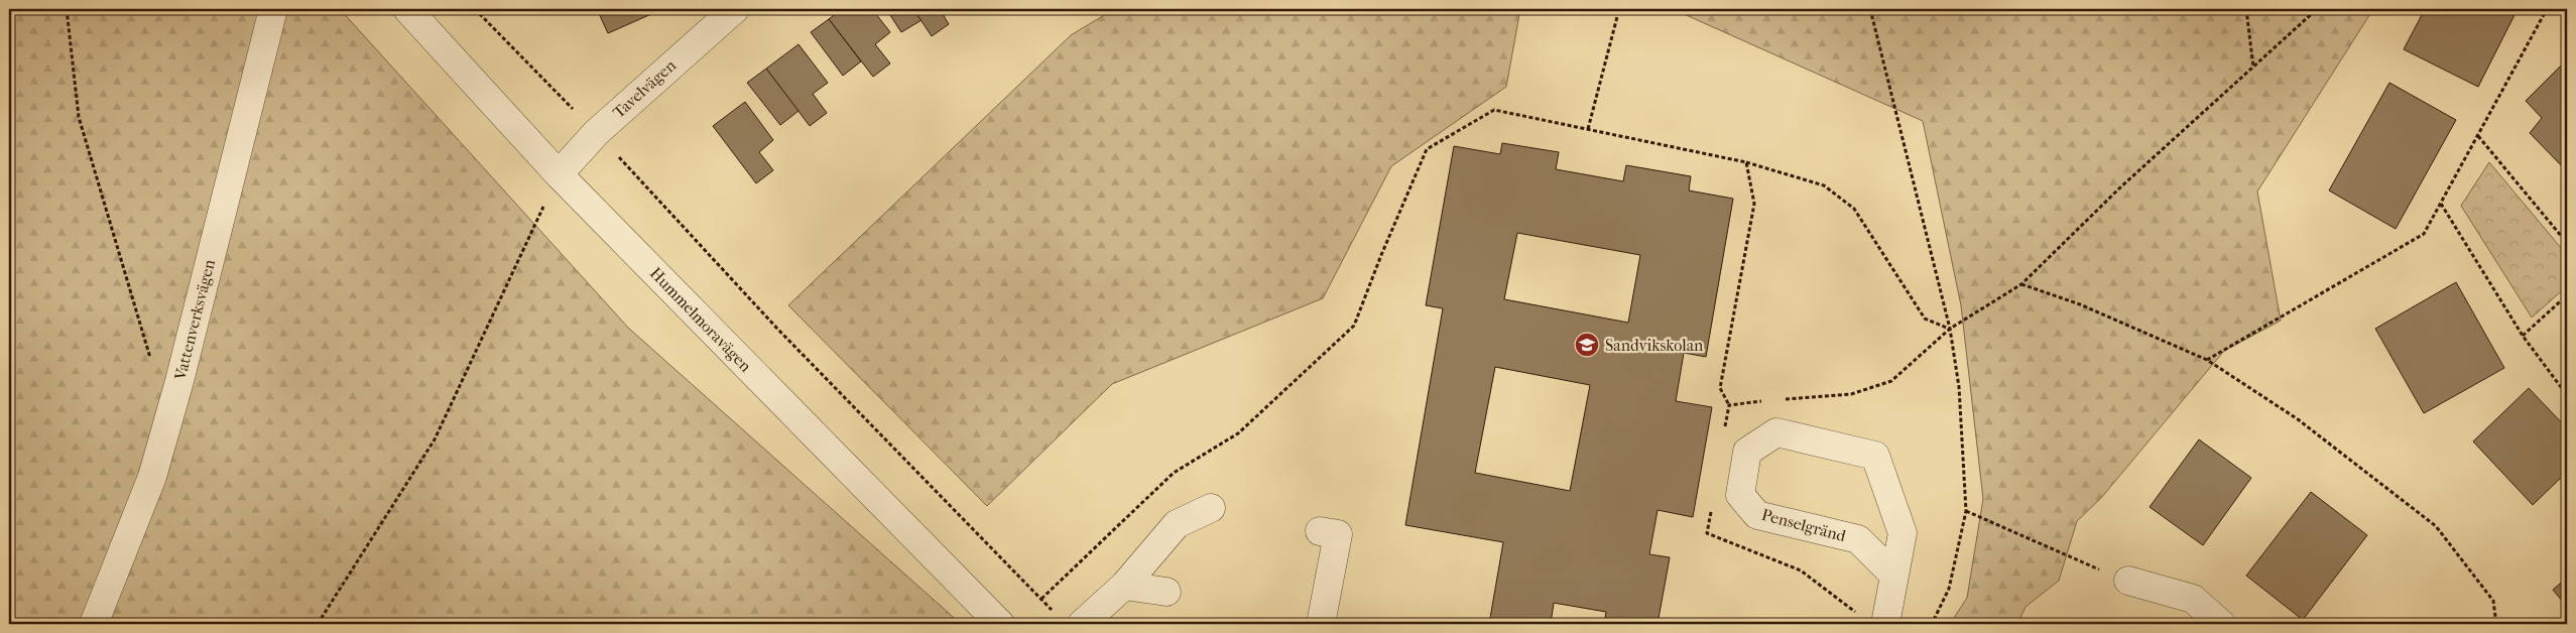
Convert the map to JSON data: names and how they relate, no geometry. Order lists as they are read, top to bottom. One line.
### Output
{"streets":{"street":["Tavelvägen","Vattenverksvägen","Hummelmoravägen","Penselgränd"]},"crossings":[["Tavelvägen","Hummelmoravägen"]],"places":{"school or university":["Sandvikskolan"]}}
